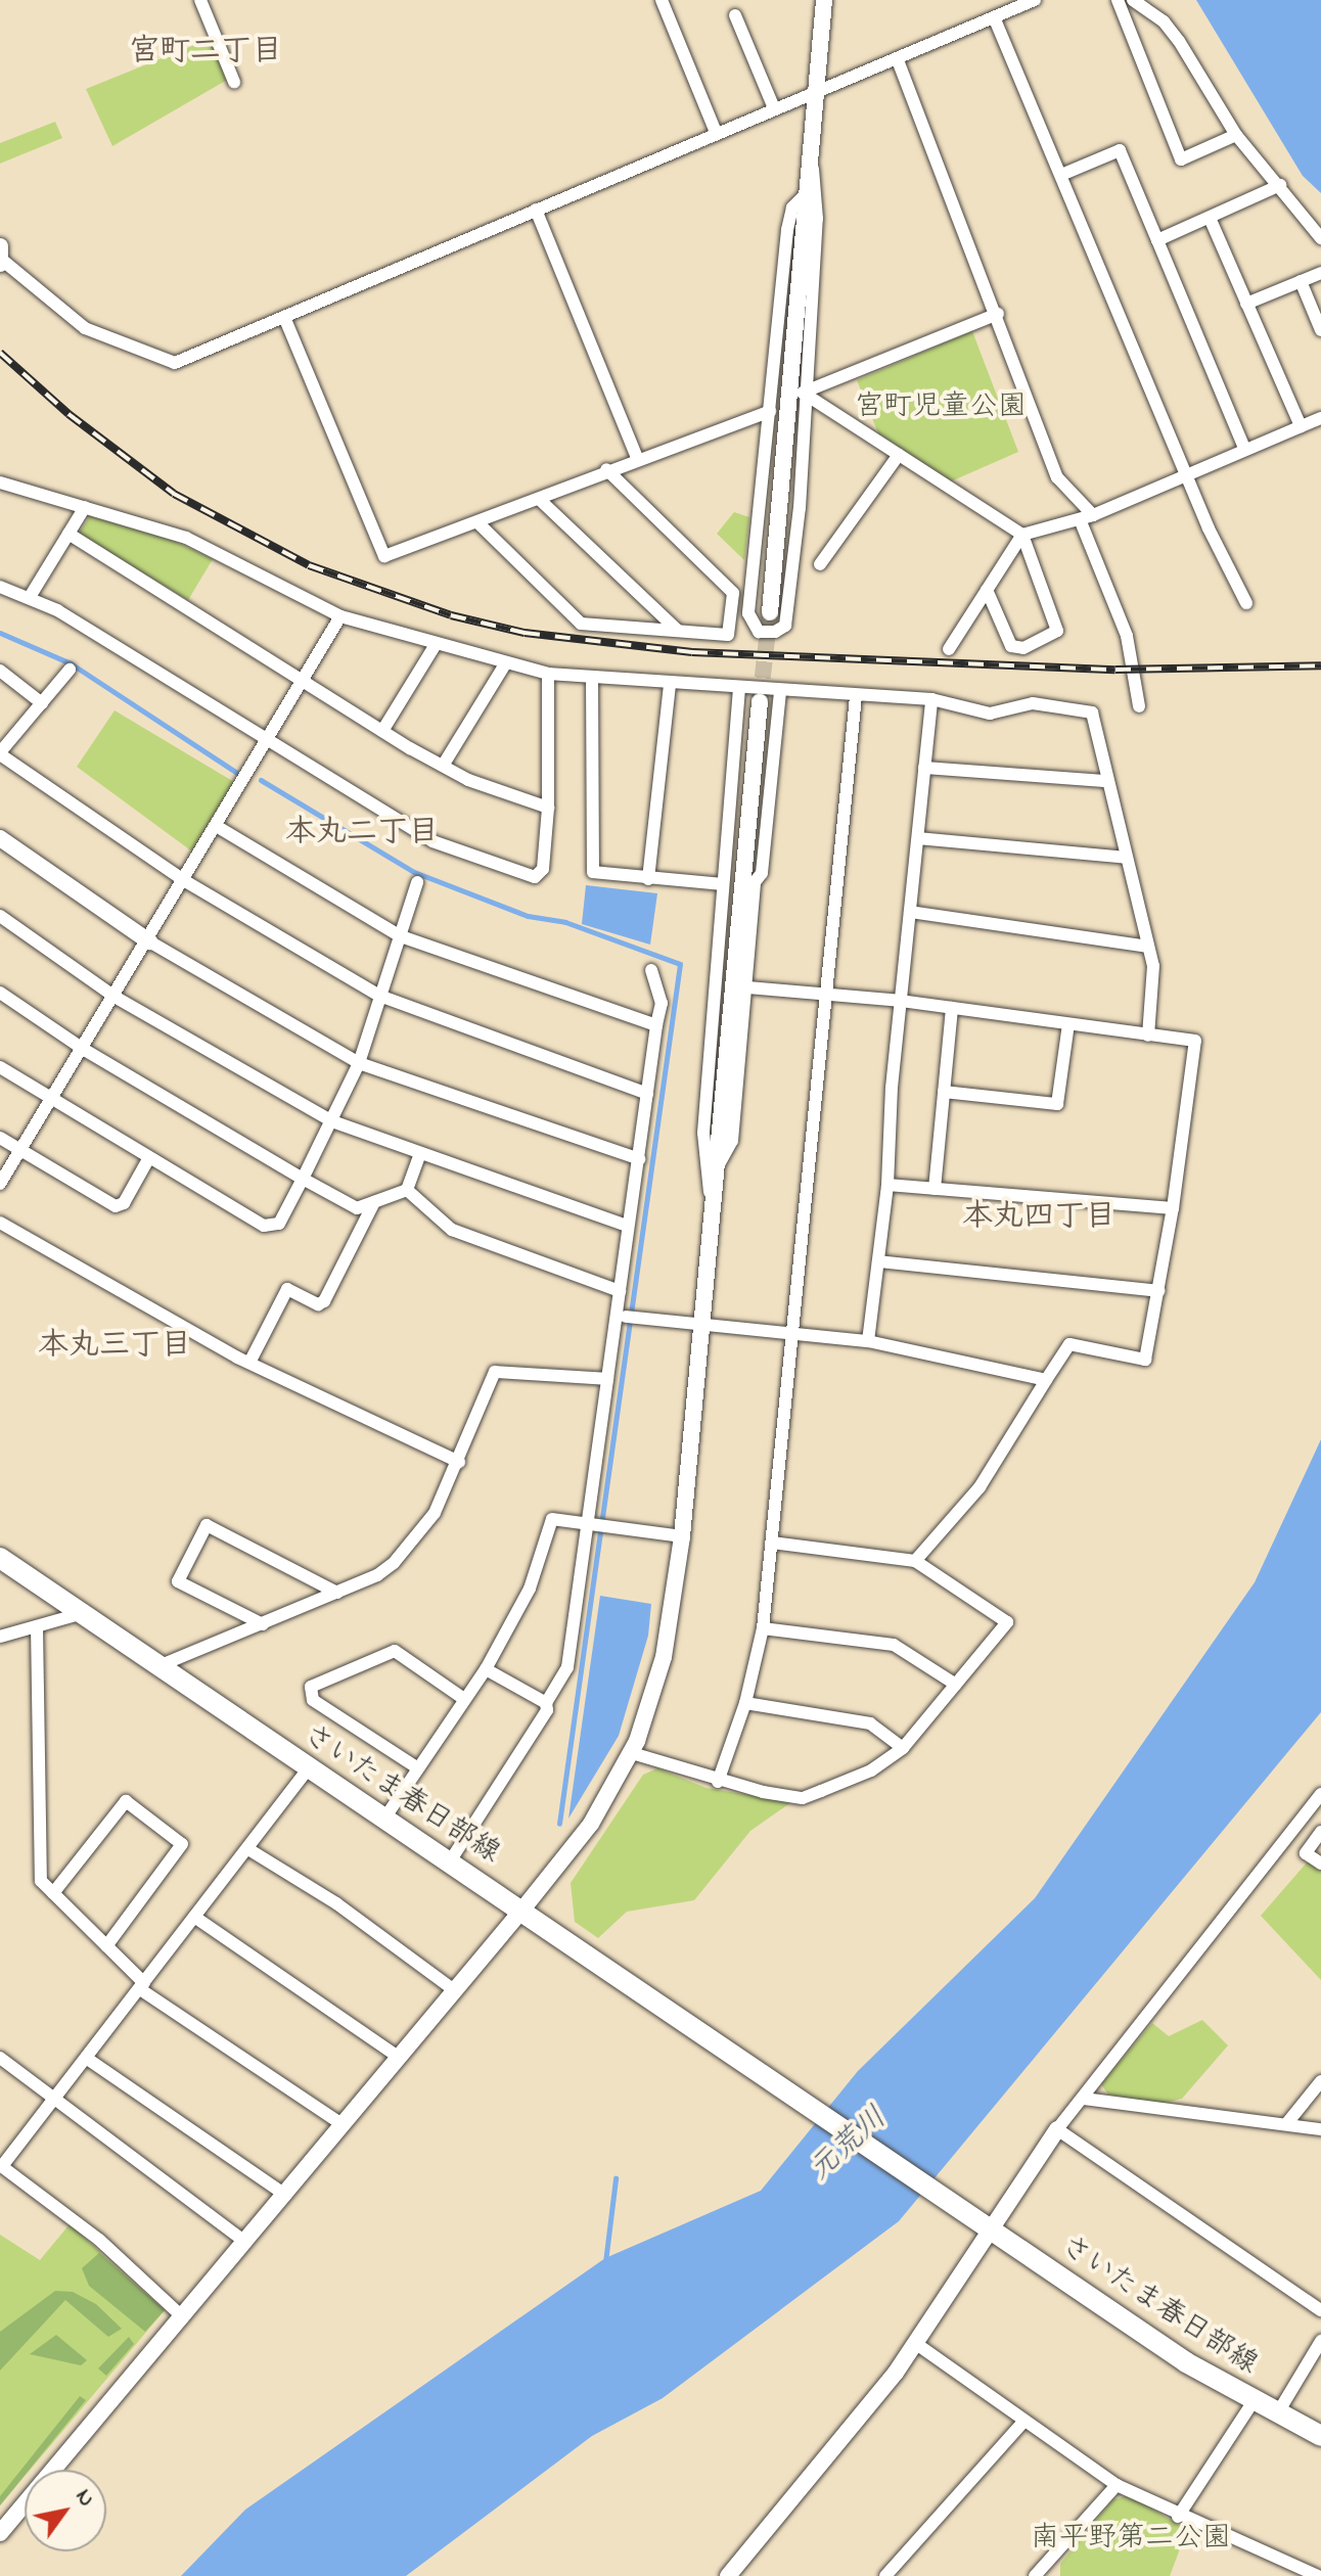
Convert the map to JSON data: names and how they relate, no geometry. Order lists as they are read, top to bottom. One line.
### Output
{"streets":{"main road":["さいたま春日部線"]},"districts":["宮町二丁目","本丸二丁目","本丸四丁目","本丸三丁目"],"water":["元荒川"],"parks":["宮町児童公園","南平野第二公園"],"north":"top right"}
